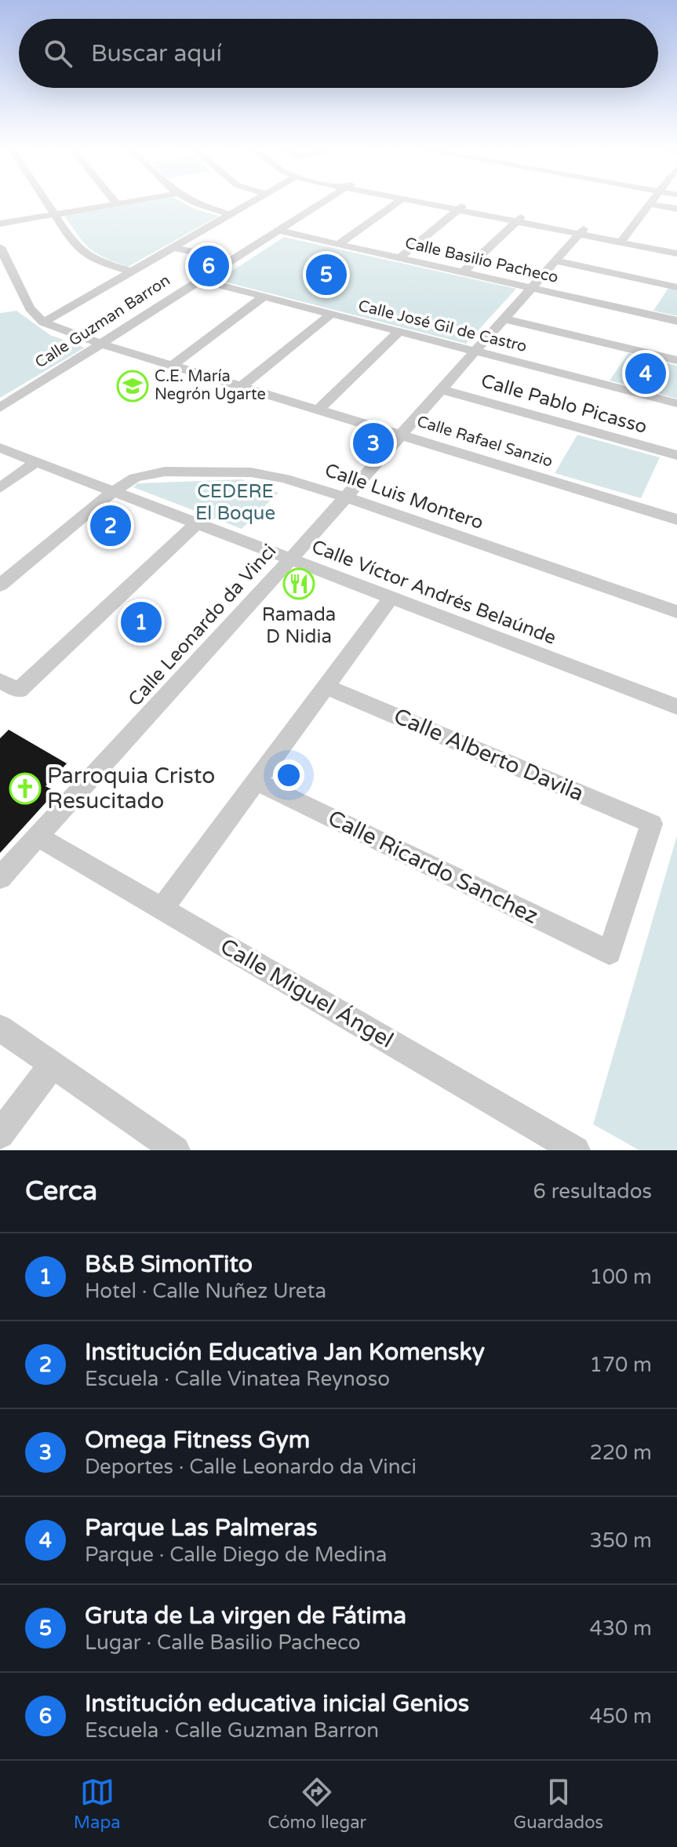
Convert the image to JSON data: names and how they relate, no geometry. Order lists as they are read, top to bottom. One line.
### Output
{"streets":{"street":["Calle Basilio Pacheco","Calle Guzman Barron","Calle José Gil de Castro","Calle Pablo Picasso","Calle Rafael Sanzio","Calle Luis Montero","Calle Víctor Andrés Belaúnde","Calle Leonardo da Vinci","Calle Alberto Davila","Calle Ricardo Sanchez","Calle Miguel Ángel"]},"crossings":[["Calle Basilio Pacheco","Calle Guzman Barron"],["Calle Basilio Pacheco","Calle Leonardo da Vinci"],["Calle Guzman Barron","Calle José Gil de Castro"],["Calle Guzman Barron","Calle Rafael Sanzio"],["Calle José Gil de Castro","Calle Leonardo da Vinci"],["Calle Pablo Picasso","Calle Leonardo da Vinci"],["Calle Rafael Sanzio","Calle Leonardo da Vinci"],["Calle Luis Montero","Calle Víctor Andrés Belaúnde"],["Calle Luis Montero","Calle Leonardo da Vinci"],["Calle Víctor Andrés Belaúnde","Calle Leonardo da Vinci"],["Calle Leonardo da Vinci","Calle Miguel Ángel"],["Calle Alberto Davila","Calle Ricardo Sanchez"]],"parks":["CEDERE El Boque"],"places":{"school or university":["C.E. María Negrón Ugarte"],"restaurant":["Ramada D Nidia"],"church":["Parroquia Cristo Resucitado"]},"page":{"search":"Buscar aquí","pins":["6","5","4","3","2","1"],"heading":["Cerca","6 resultados"],"list":[{"mark":"1","name":"B&B SimonTito","note":"Hotel · Calle Nuñez Ureta","value":"100 m"},{"mark":"2","name":"Institución Educativa Jan Komensky","note":"Escuela · Calle Vinatea Reynoso","value":"170 m"},{"mark":"3","name":"Omega Fitness Gym","note":"Deportes · Calle Leonardo da Vinci","value":"220 m"},{"mark":"4","name":"Parque Las Palmeras","note":"Parque · Calle Diego de Medina","value":"350 m"},{"mark":"5","name":"Gruta de La virgen de Fátima","note":"Lugar · Calle Basilio Pacheco","value":"430 m"},{"mark":"6","name":"Institución educativa inicial Genios","note":"Escuela · Calle Guzman Barron","value":"450 m"}],"nav":["Mapa","Cómo llegar","Guardados"]}}
